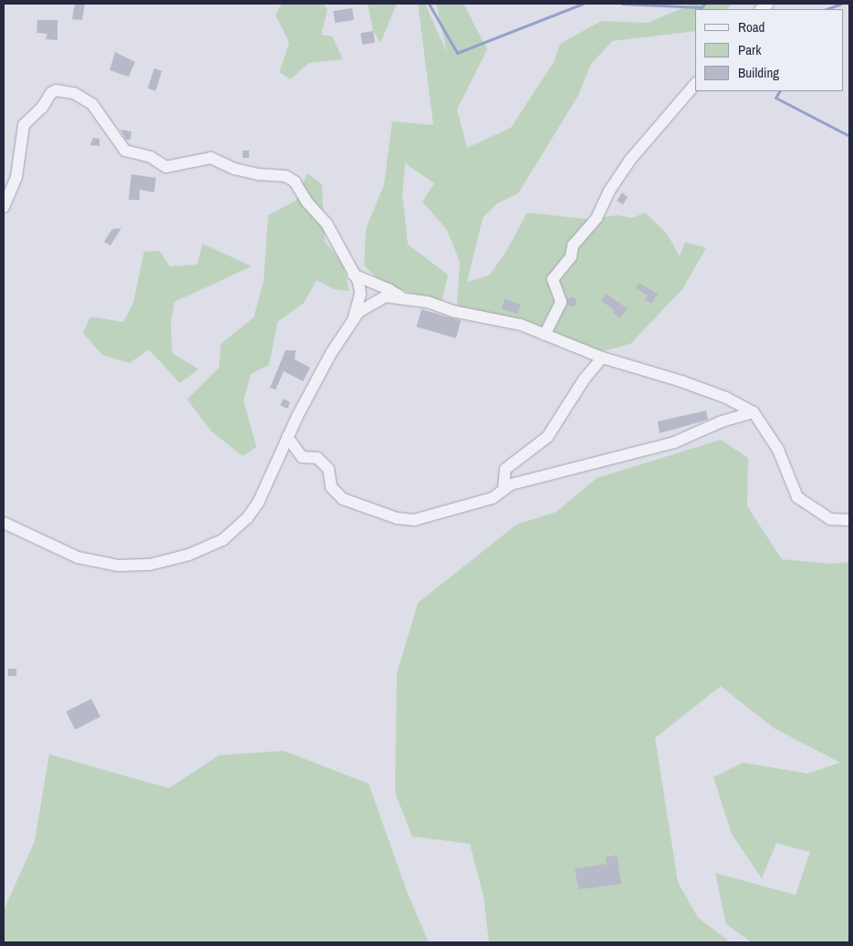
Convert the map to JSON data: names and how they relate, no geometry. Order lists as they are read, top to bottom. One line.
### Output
{"legend":["Road","Park","Building"]}
